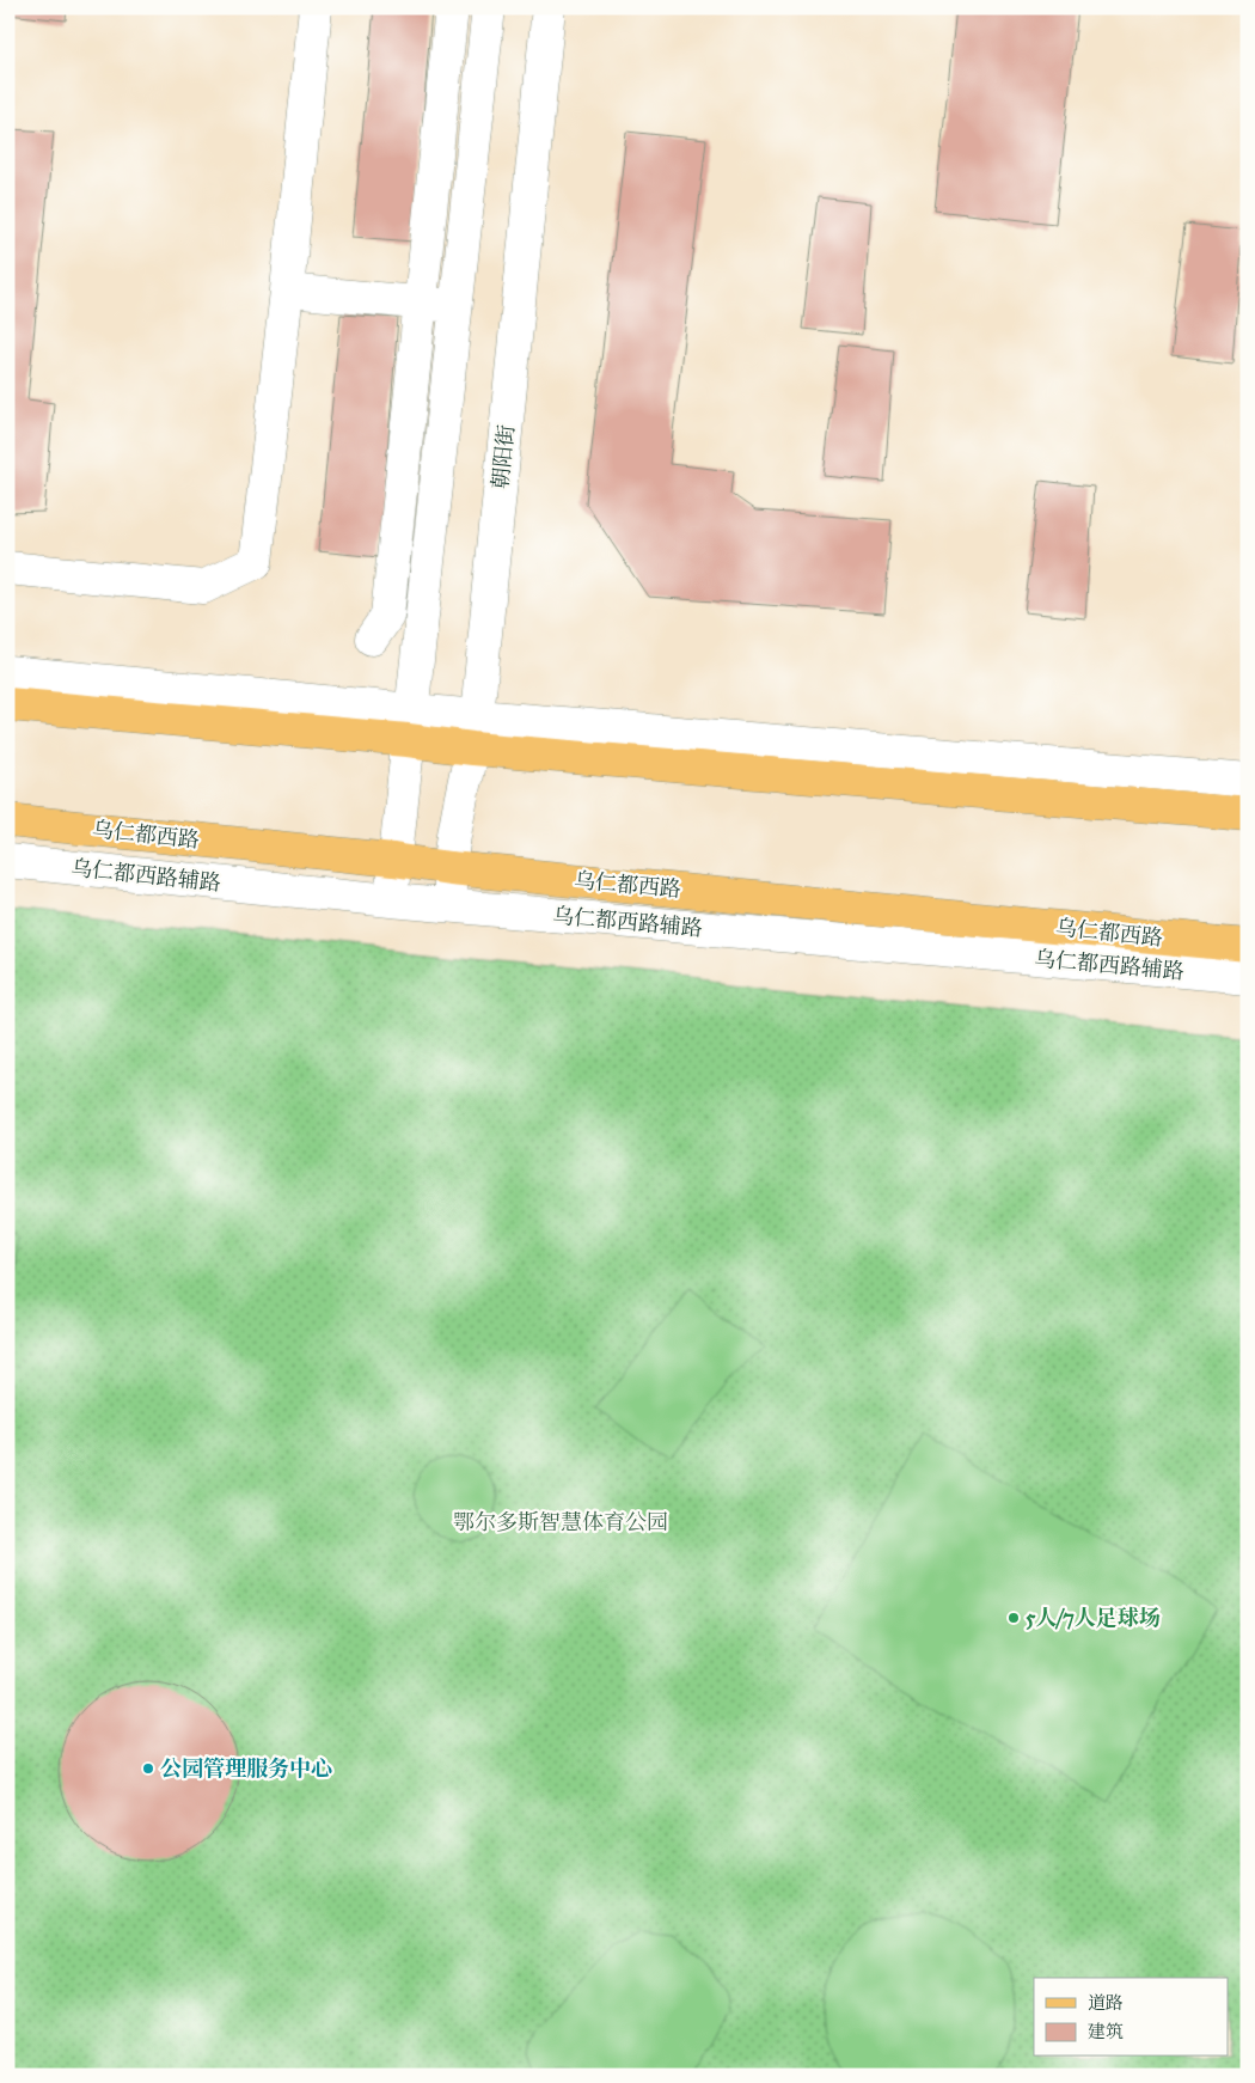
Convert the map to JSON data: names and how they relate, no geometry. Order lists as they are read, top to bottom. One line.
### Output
{"streets":{"main road":["乌仁都西路"],"street":["朝阳街","乌仁都西路辅路"]},"crossings":[["朝阳街","乌仁都西路"],["朝阳街","乌仁都西路辅路"]],"parks":["鄂尔多斯智慧体育公园"],"places":["5人/7人足球场","公园管理服务中心"],"legend":["道路","建筑"]}
